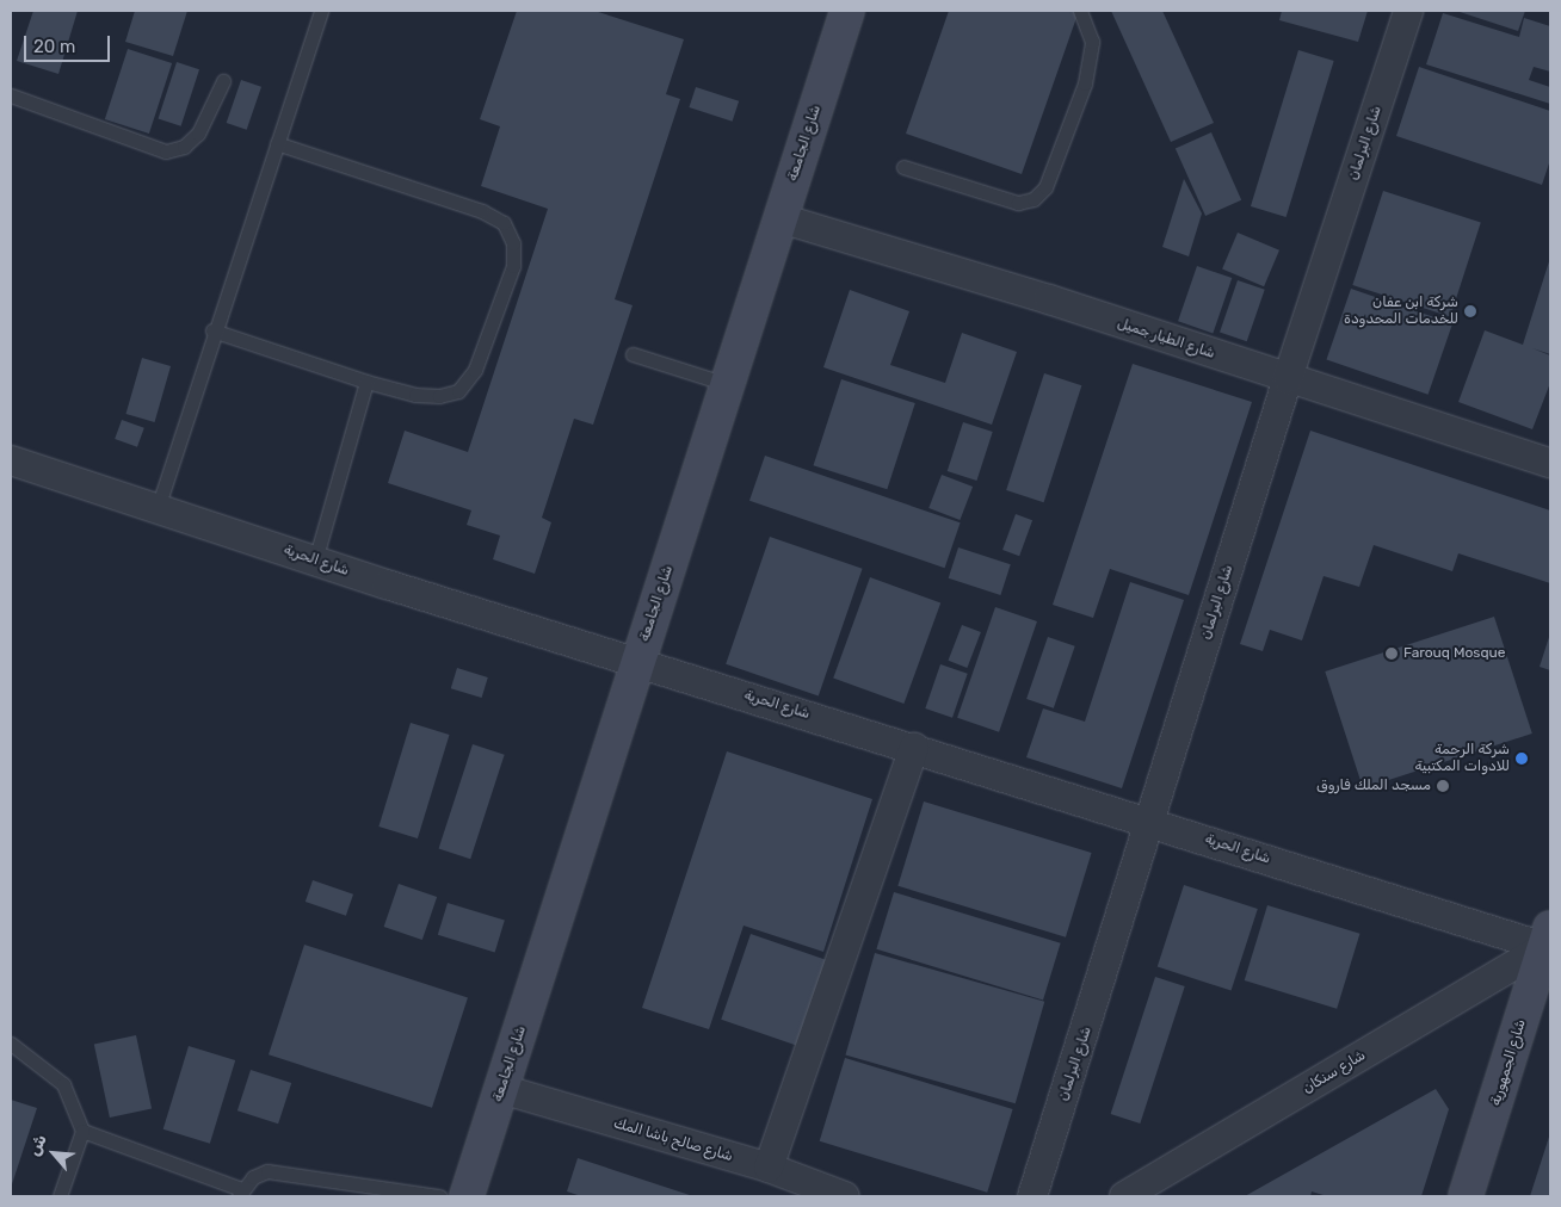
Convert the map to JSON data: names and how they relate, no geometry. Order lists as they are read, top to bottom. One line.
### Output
{"streets":{"main road":["شارع الجامعة","شارع الجمهورية"],"street":["شارع البرلمان","شارع الطيار جميل","شارع الحرية","شارع سنكان","شارع صالح باشا المك"]},"crossings":[["شارع الجامعة","شارع الطيار جميل"],["شارع الجامعة","شارع الحرية"],["شارع الجامعة","شارع صالح باشا المك"],["شارع البرلمان","شارع الطيار جميل"],["شارع البرلمان","شارع الحرية"],["شارع الحرية","شارع الجمهورية"],["شارع الحرية","شارع سنكان"],["شارع الجمهورية","شارع سنكان"]],"places":["شركة ابن عفان للخدمات المحدودة","Farouq Mosque","شركة الرحمة للادوات المكتبية","مسجد الملك فاروق"],"scale_bar":"20 m","north":"top left"}
